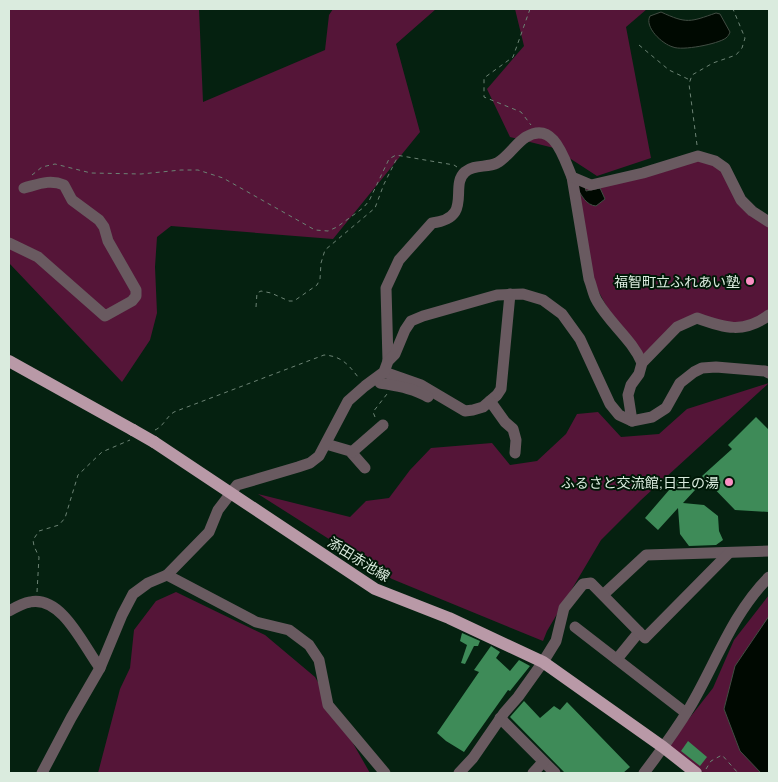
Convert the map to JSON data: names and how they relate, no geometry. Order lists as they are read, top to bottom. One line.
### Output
{"streets":{"main road":["添田赤池線"]},"places":["福智町立ふれあい塾","ふるさと交流館;日王の湯"]}
